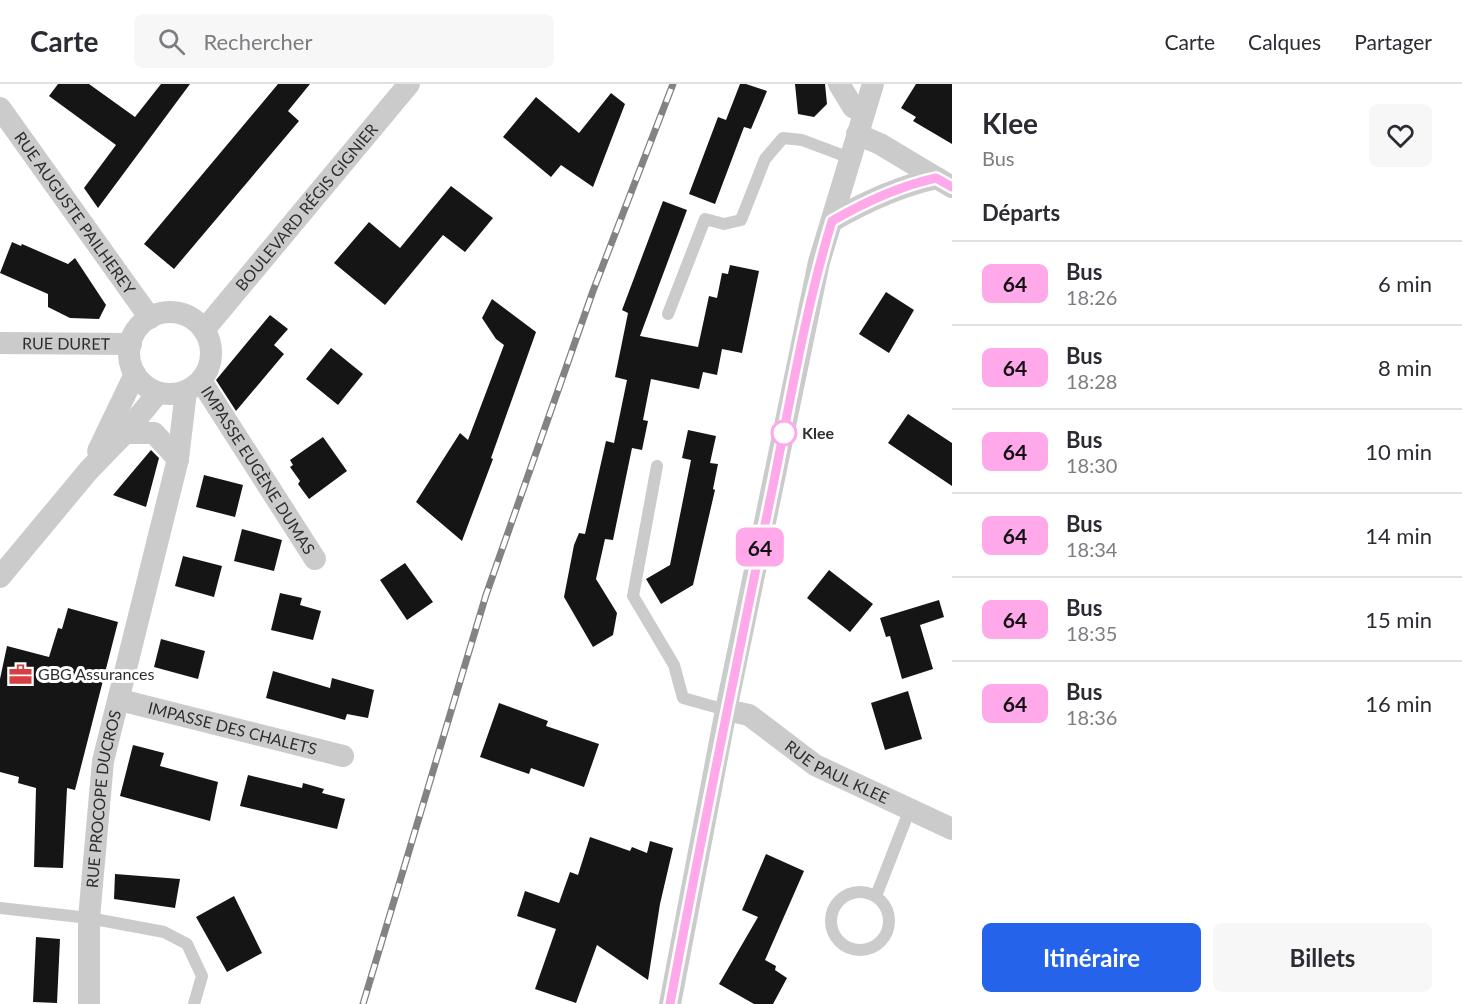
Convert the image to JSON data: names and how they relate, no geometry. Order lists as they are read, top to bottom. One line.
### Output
{"streets":{"street":["BOULEVARD RÉGIS GIGNIER","RUE AUGUSTE PAILHEREY","RUE DURET","IMPASSE EUGÈNE DUMAS","IMPASSE DES CHALETS","RUE PAUL KLEE","RUE PROCOPE DUCROS"]},"crossings":[["BOULEVARD RÉGIS GIGNIER","RUE AUGUSTE PAILHEREY"],["BOULEVARD RÉGIS GIGNIER","RUE DURET"],["BOULEVARD RÉGIS GIGNIER","IMPASSE EUGÈNE DUMAS"],["BOULEVARD RÉGIS GIGNIER","RUE PROCOPE DUCROS"],["RUE AUGUSTE PAILHEREY","RUE DURET"],["RUE AUGUSTE PAILHEREY","IMPASSE EUGÈNE DUMAS"],["RUE AUGUSTE PAILHEREY","RUE PROCOPE DUCROS"],["RUE DURET","IMPASSE EUGÈNE DUMAS"],["RUE DURET","RUE PROCOPE DUCROS"],["IMPASSE EUGÈNE DUMAS","RUE PROCOPE DUCROS"],["IMPASSE DES CHALETS","RUE PROCOPE DUCROS"]],"places":{"other":["Klee"],"office":["GBG Assurances"]},"lines":["bus line 64"],"page":{"header":"Carte","search":"Rechercher","nav":["Carte","Calques","Partager"],"on_map":"64","heading":[["Klee","Bus"],"Départs"],"list":[{"mark":"64","name":"Bus","note":"18:26","value":"6 min"},{"mark":"64","name":"Bus","note":"18:28","value":"8 min"},{"mark":"64","name":"Bus","note":"18:30","value":"10 min"},{"mark":"64","name":"Bus","note":"18:34","value":"14 min"},{"mark":"64","name":"Bus","note":"18:35","value":"15 min"},{"mark":"64","name":"Bus","note":"18:36","value":"16 min"}],"buttons":["Itinéraire","Billets"]}}
